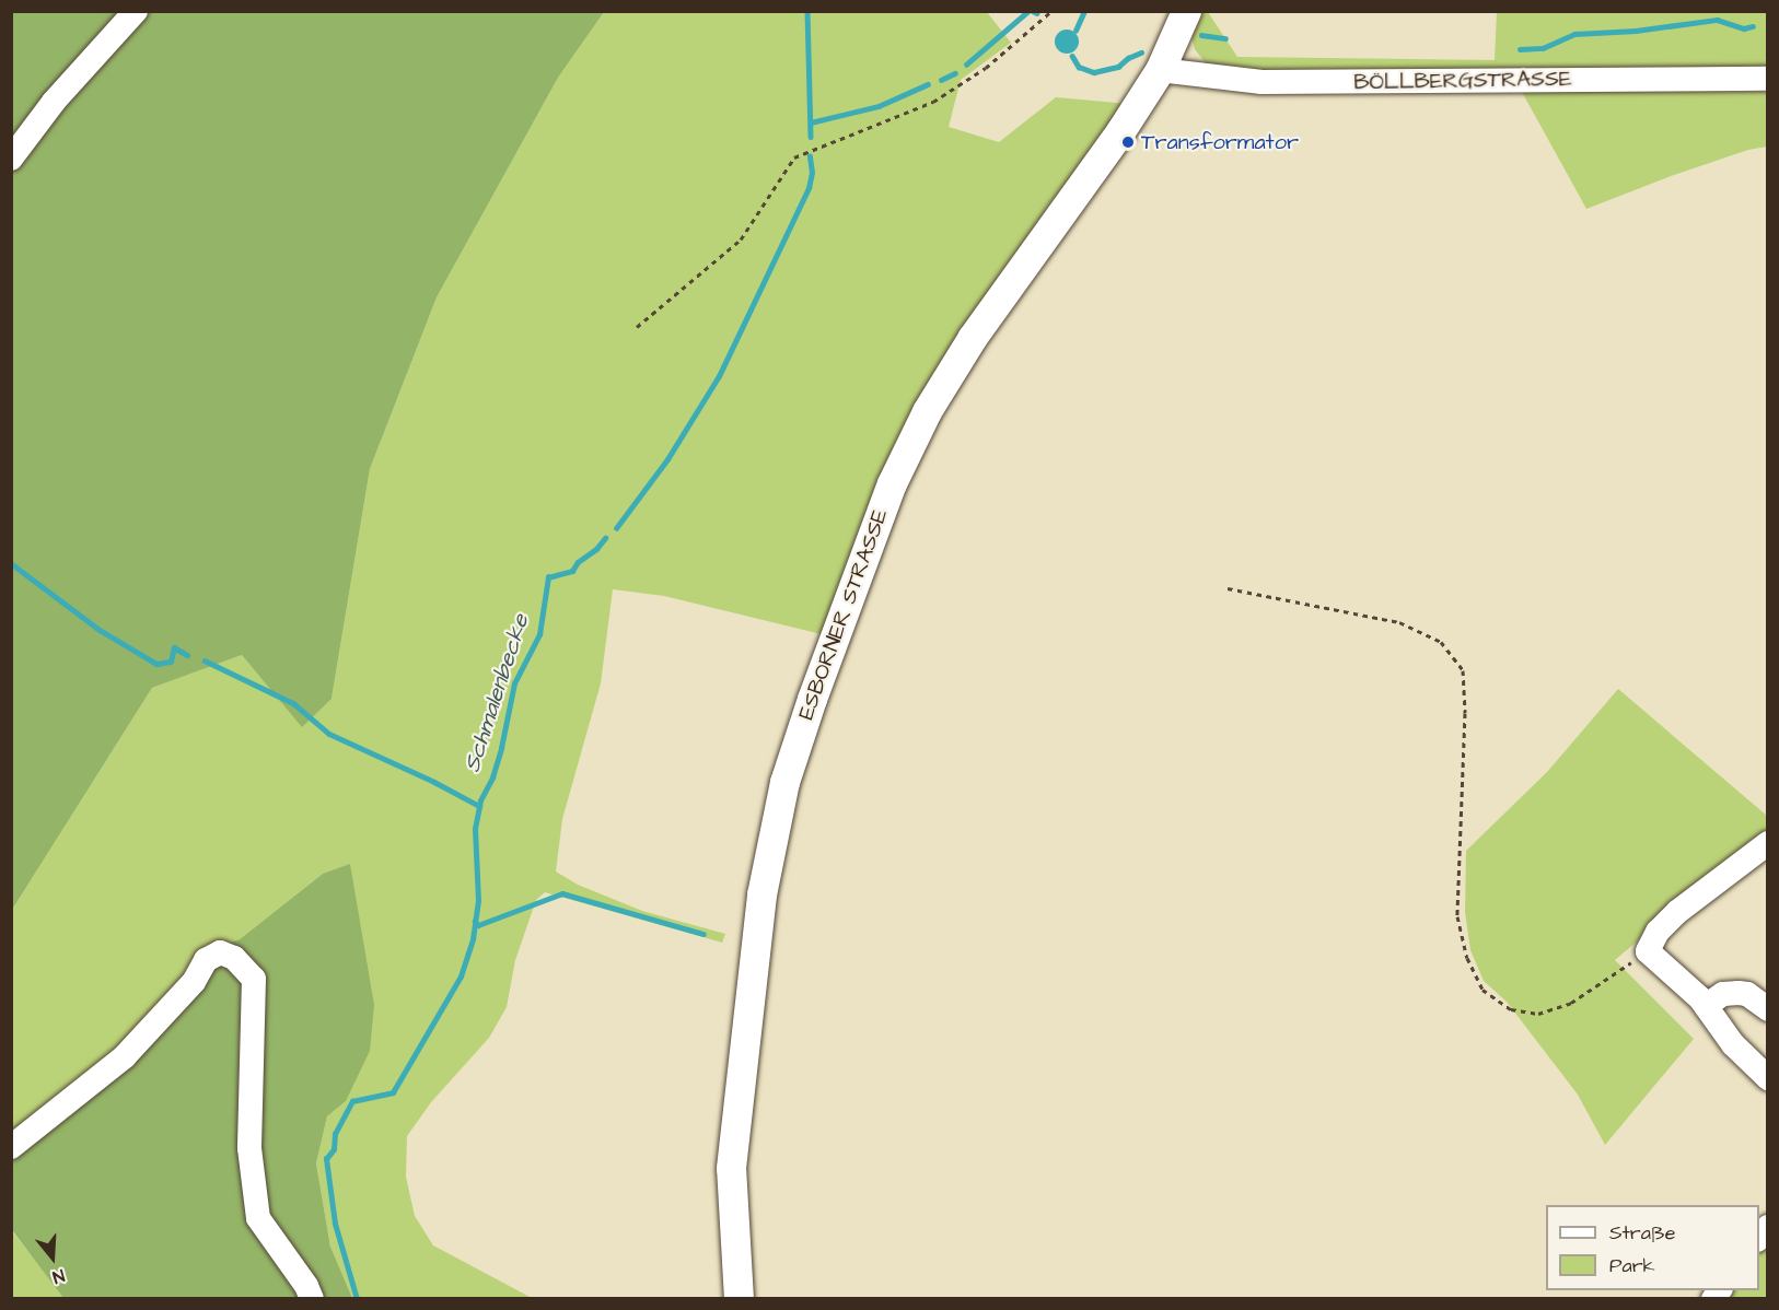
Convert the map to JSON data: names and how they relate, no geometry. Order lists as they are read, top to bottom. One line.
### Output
{"streets":{"main road":["ESBORNER STRASSE"],"street":["BÖLLBERGSTRASSE"]},"crossings":[["BÖLLBERGSTRASSE","ESBORNER STRASSE"]],"water":["Schmalenbecke"],"places":["Transformator"],"legend":["Straße","Park"],"north":"bottom"}
